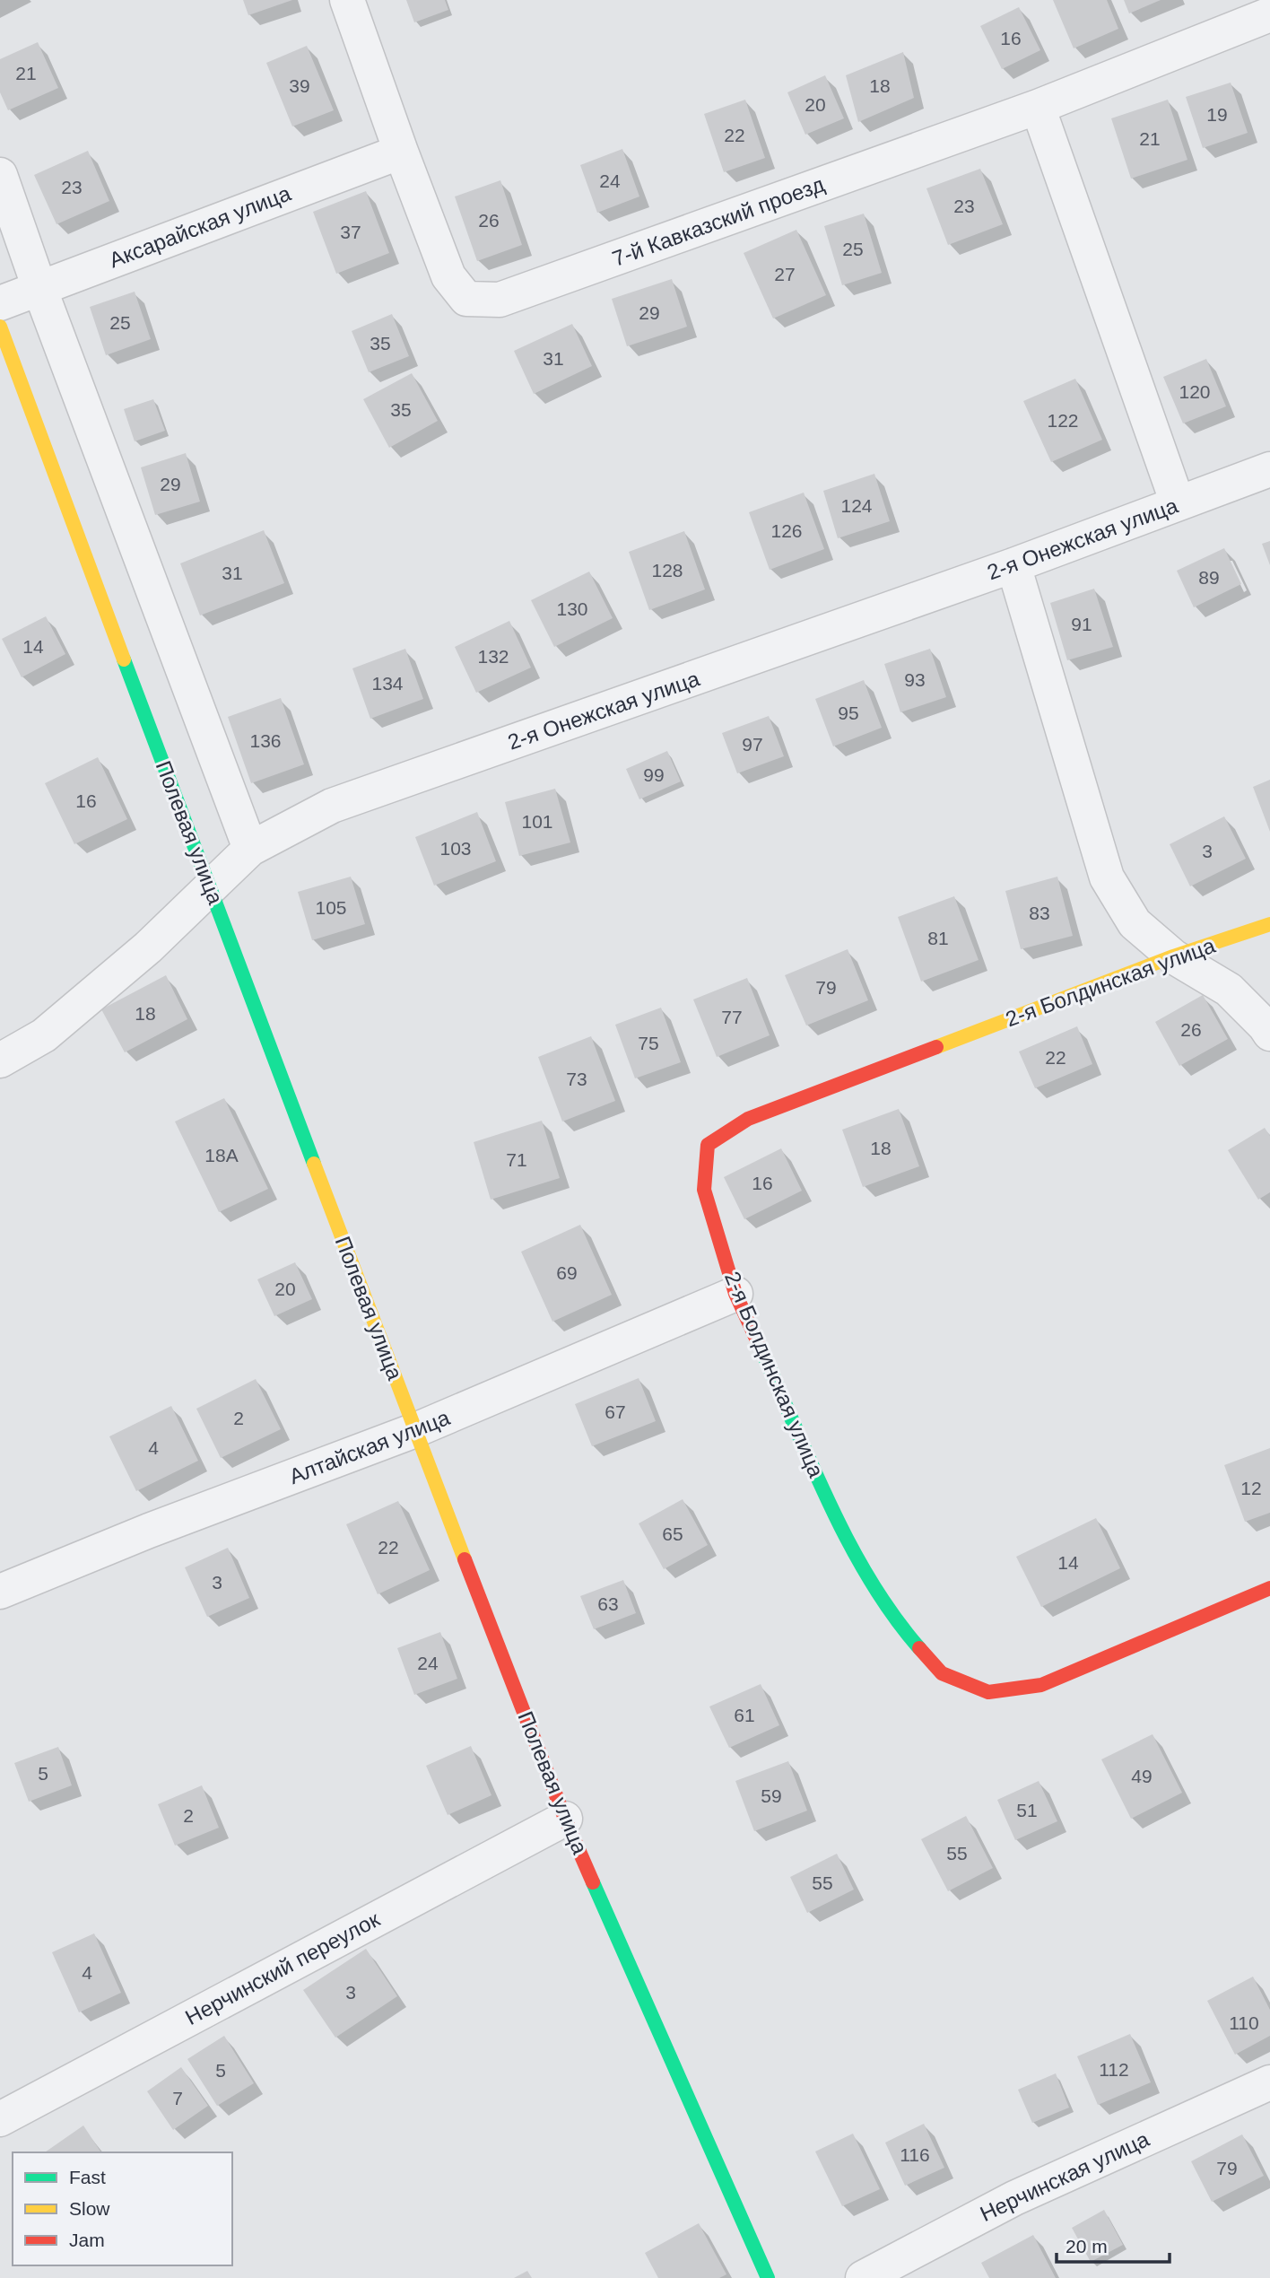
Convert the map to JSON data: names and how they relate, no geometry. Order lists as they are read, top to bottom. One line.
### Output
{"streets":{"street":["7-й Кавказский проезд","Аксарайская улица","2-я Онежская улица","Полевая улица","2-я Болдинская улица","Алтайская улица","Нерчинский переулок","Нерчинская улица"]},"crossings":[["7-й Кавказский проезд","Аксарайская улица"],["2-я Онежская улица","Полевая улица"],["Полевая улица","Алтайская улица"],["Полевая улица","Нерчинский переулок"],["2-я Болдинская улица","Алтайская улица"]],"house_numbers":["16","21","39","18","20","19","22","21","24","23","23","26","37","25","27","29","25","35","31","120","35","122","29","124","126","128","31","89","130","91","14","132","93","134","95","136","97","99","16","101","103","3","105","83","81","79","18","77","26","75","22","73","18","18А","71","16","69","20","67","2","4","12","65","22","14","3","63","24","61","5","49","59","51","2","55","55","4","3","110","112","5","7","116","79"],"legend":["Fast","Slow","Jam"],"scale_bar":"20 m"}
